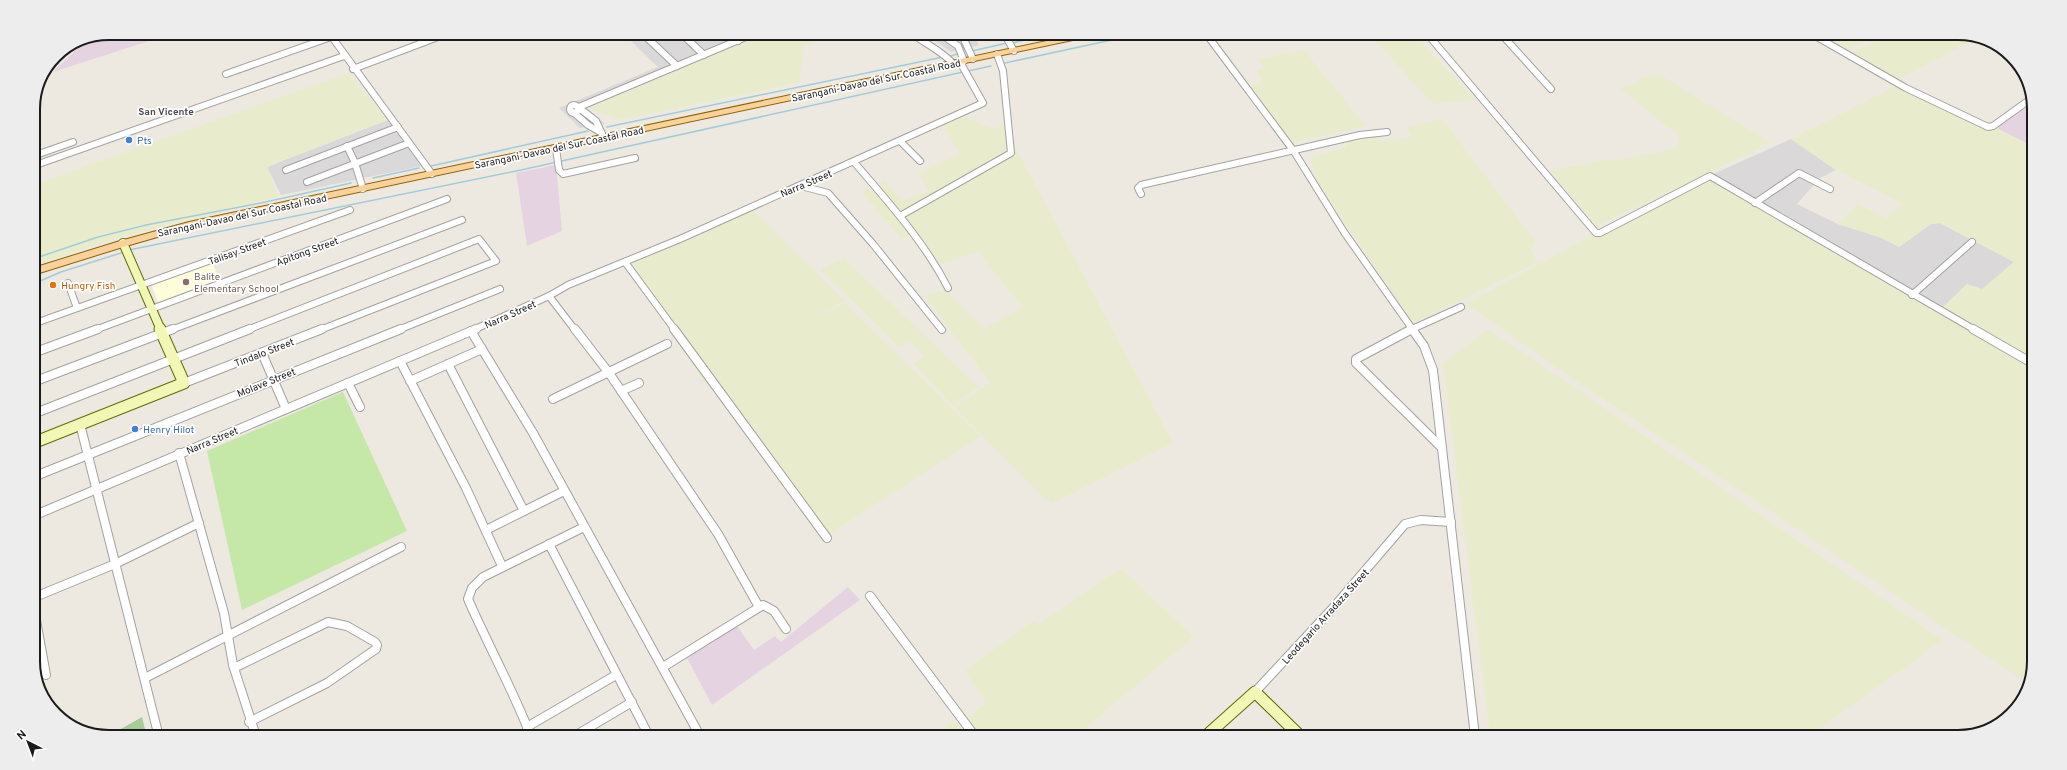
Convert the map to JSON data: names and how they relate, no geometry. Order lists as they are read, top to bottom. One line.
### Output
{"streets":{"main road":["Sarangani-Davao del Sur Coastal Road"],"street":["Narra Street","Talisay Street","Apitong Street","Tindalo Street","Molave Street","Leodegario Arradaza Street"]},"crossings":[["Sarangani-Davao del Sur Coastal Road","Narra Street"]],"districts":["San Vicente"],"places":["Pts","Balite Elementary School","Hungry Fish","Henry Hilot"],"north":"top left"}
